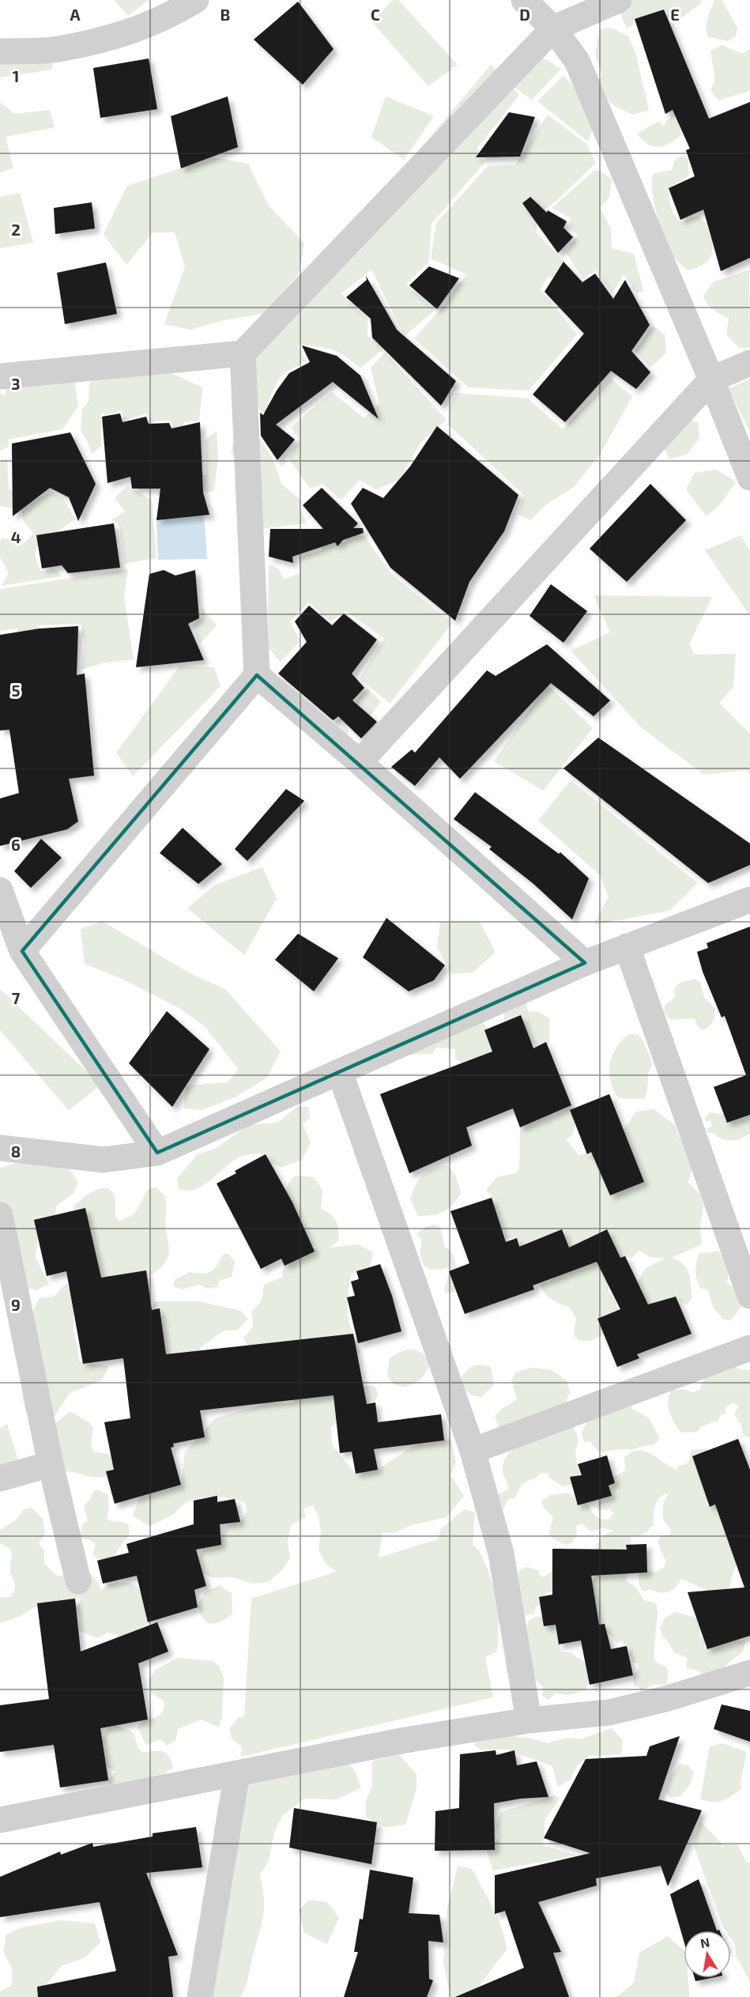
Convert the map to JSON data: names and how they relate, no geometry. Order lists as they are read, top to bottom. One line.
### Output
{"north":"top","grid":{"columns":["A","B","C","D","E"],"rows":["1","2","3","4","5","6","7","8","9"]}}
